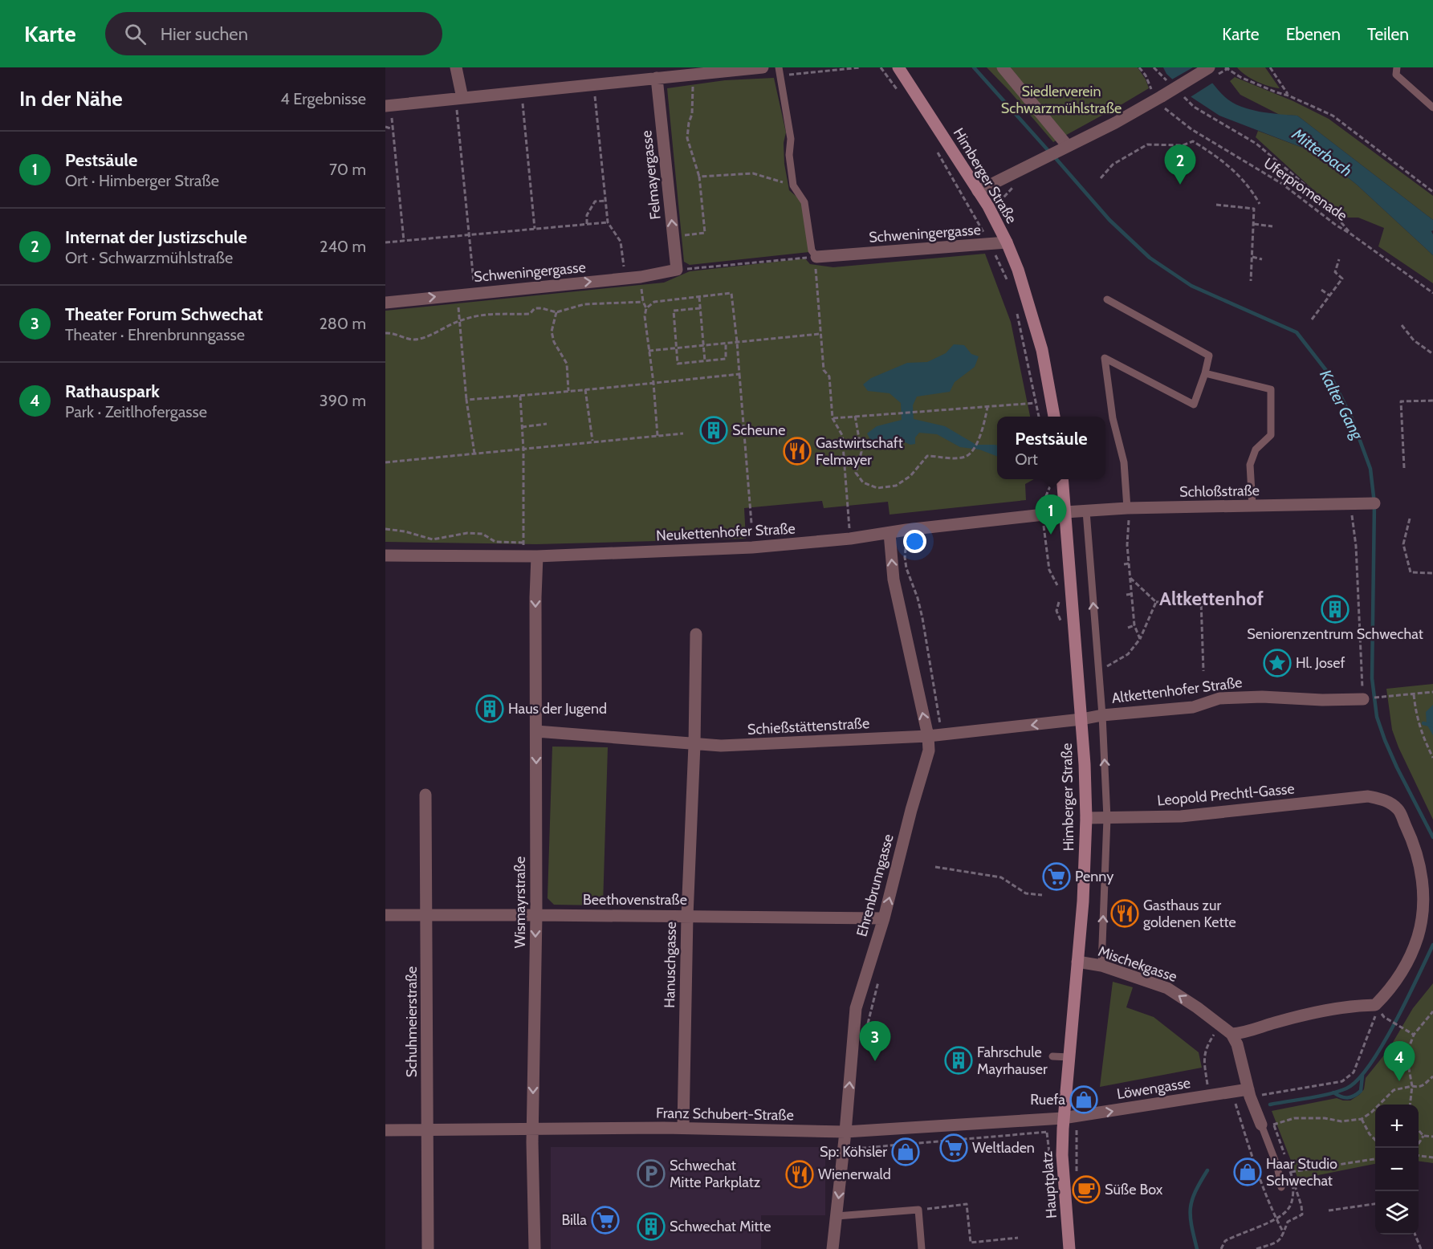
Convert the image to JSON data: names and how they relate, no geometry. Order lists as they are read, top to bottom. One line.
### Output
{"streets":{"main road":["Himberger Straße","Hauptplatz"],"street":["Felmayergasse","Schweningergasse","Schloßstraße","Neukettenhofer Straße","Altkettenhofer Straße","Schießstättenstraße","Leopold Prechtl-Gasse","Ehrenbrunngasse","Beethovenstraße","Wismayrstraße","Mischekgasse","Hanuschgasse","Schuhmeierstraße","Löwengasse","Franz Schubert-Straße"],"path":["Uferpromenade"]},"crossings":[["Felmayergasse","Schweningergasse"],["Himberger Straße","Schweningergasse"],["Himberger Straße","Schloßstraße"],["Himberger Straße","Neukettenhofer Straße"],["Himberger Straße","Altkettenhofer Straße"],["Himberger Straße","Schießstättenstraße"],["Himberger Straße","Leopold Prechtl-Gasse"],["Himberger Straße","Mischekgasse"],["Himberger Straße","Löwengasse"],["Himberger Straße","Franz Schubert-Straße"],["Himberger Straße","Hauptplatz"],["Schloßstraße","Neukettenhofer Straße"],["Neukettenhofer Straße","Ehrenbrunngasse"],["Neukettenhofer Straße","Wismayrstraße"],["Altkettenhofer Straße","Schießstättenstraße"],["Schießstättenstraße","Ehrenbrunngasse"],["Schießstättenstraße","Wismayrstraße"],["Schießstättenstraße","Hanuschgasse"],["Ehrenbrunngasse","Beethovenstraße"],["Ehrenbrunngasse","Franz Schubert-Straße"],["Beethovenstraße","Wismayrstraße"],["Beethovenstraße","Hanuschgasse"],["Beethovenstraße","Schuhmeierstraße"],["Wismayrstraße","Franz Schubert-Straße"],["Hanuschgasse","Franz Schubert-Straße"],["Schuhmeierstraße","Franz Schubert-Straße"],["Löwengasse","Franz Schubert-Straße"],["Löwengasse","Hauptplatz"],["Franz Schubert-Straße","Hauptplatz"]],"one_way":["Felmayergasse","Schweningergasse","Wismayrstraße","Mischekgasse","Löwengasse"],"districts":["Altkettenhof"],"water":["Mitterbach","Kalter Gang"],"parks":["Siedlerverein Schwarzmühlstraße"],"places":{"building":["Scheune","Seniorenzentrum Schwechat","Haus der Jugend","Fahrschule Mayrhauser","Schwechat Mitte"],"restaurant":["Gastwirtschaft Felmayer","Gasthaus zur goldenen Kette","Wienerwald"],"place":["Hl. Josef"],"supermarket":["Penny","Weltladen","Billa"],"shop":["Ruefa","Sp: Köhsler","Haar Studio Schwechat"],"parking":["Schwechat Mitte Parkplatz"],"cafe":["Süße Box"]},"page":{"header":"Karte","search":"Hier suchen","nav":["Karte","Ebenen","Teilen"],"heading":["In der Nähe","4 Ergebnisse"],"list":[{"mark":"1","name":"Pestsäule","note":"Ort · Himberger Straße","value":"70 m"},{"mark":"2","name":"Internat der Justizschule","note":"Ort · Schwarzmühlstraße","value":"240 m"},{"mark":"3","name":"Theater Forum Schwechat","note":"Theater · Ehrenbrunngasse","value":"280 m"},{"mark":"4","name":"Rathauspark","note":"Park · Zeitlhofergasse","value":"390 m"}],"pins":["2","1","3","4"],"popup":["Pestsäule","Ort"],"map_buttons":["+","−"]}}
